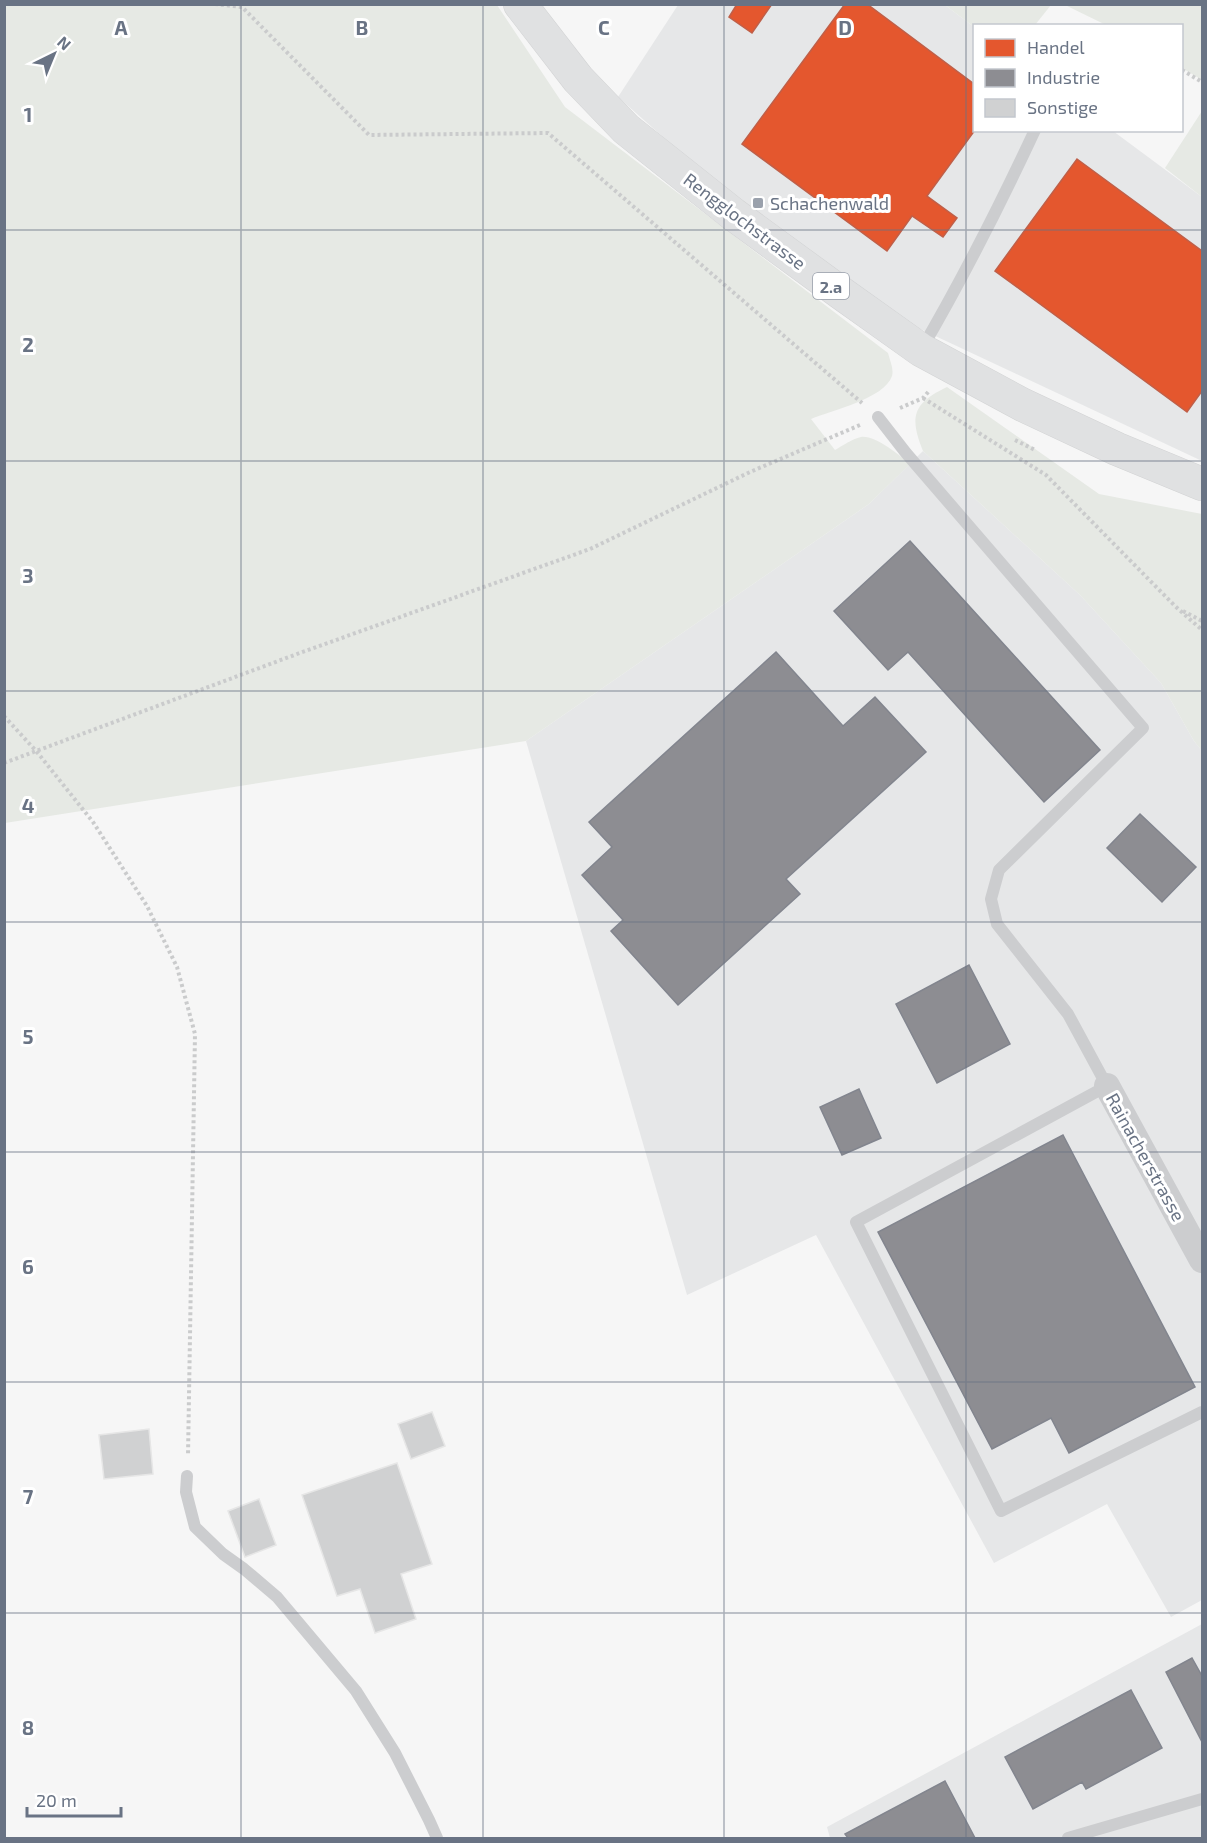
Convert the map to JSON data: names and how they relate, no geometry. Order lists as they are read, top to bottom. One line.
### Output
{"streets":{"main road":["Rengglochstrasse","2.a"],"street":["Rainacherstrasse"]},"places":{"transit":["Schachenwald"]},"legend":["Handel","Industrie","Sonstige"],"scale_bar":"20 m","north":"top right","grid":{"columns":["A","B","C","D"],"rows":["1","2","3","4","5","6","7","8"]}}
